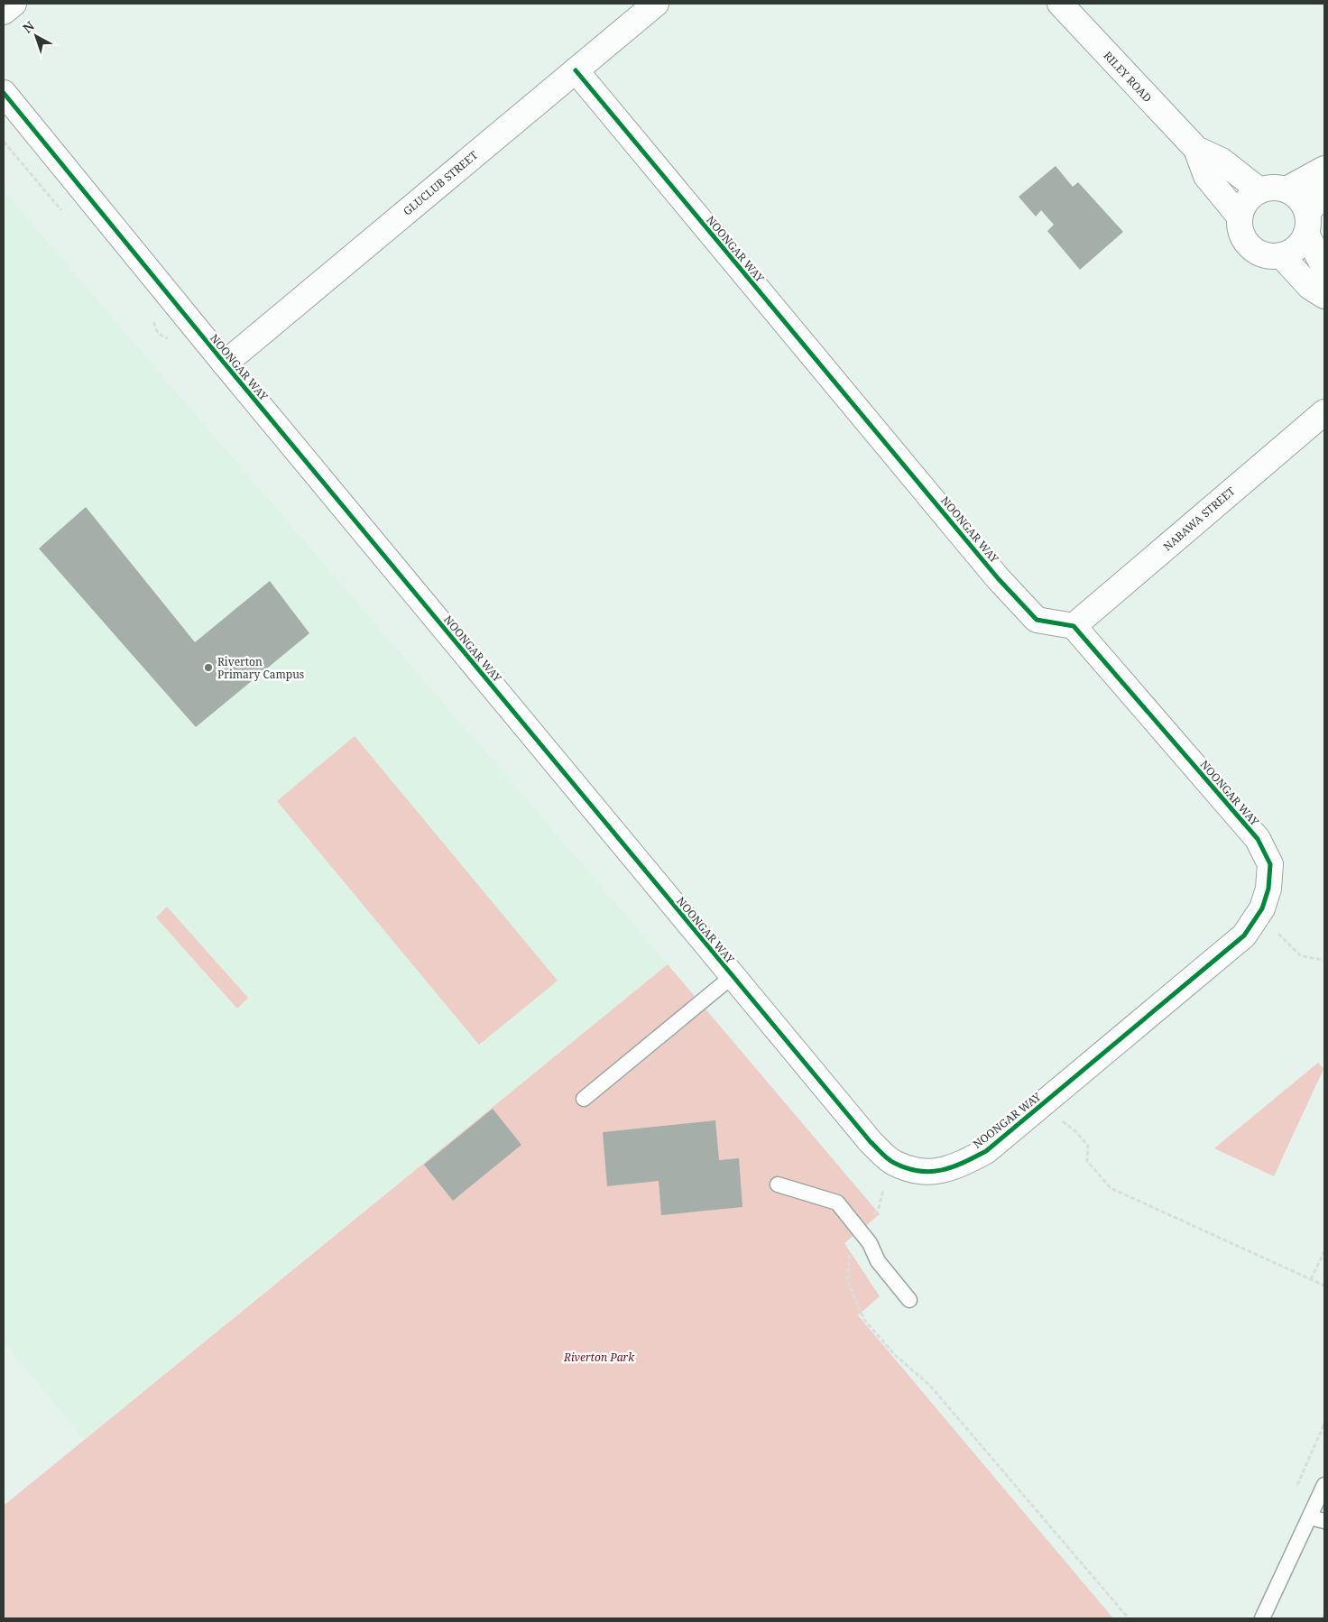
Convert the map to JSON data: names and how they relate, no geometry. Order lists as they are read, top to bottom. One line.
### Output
{"streets":{"street":["RILEY ROAD","GLUCLUB STREET","NOONGAR WAY","NABAWA STREET"]},"crossings":[["GLUCLUB STREET","NOONGAR WAY"],["NOONGAR WAY","NABAWA STREET"]],"parks":["Riverton Park"],"places":["Riverton Primary Campus"],"north":"top left"}
